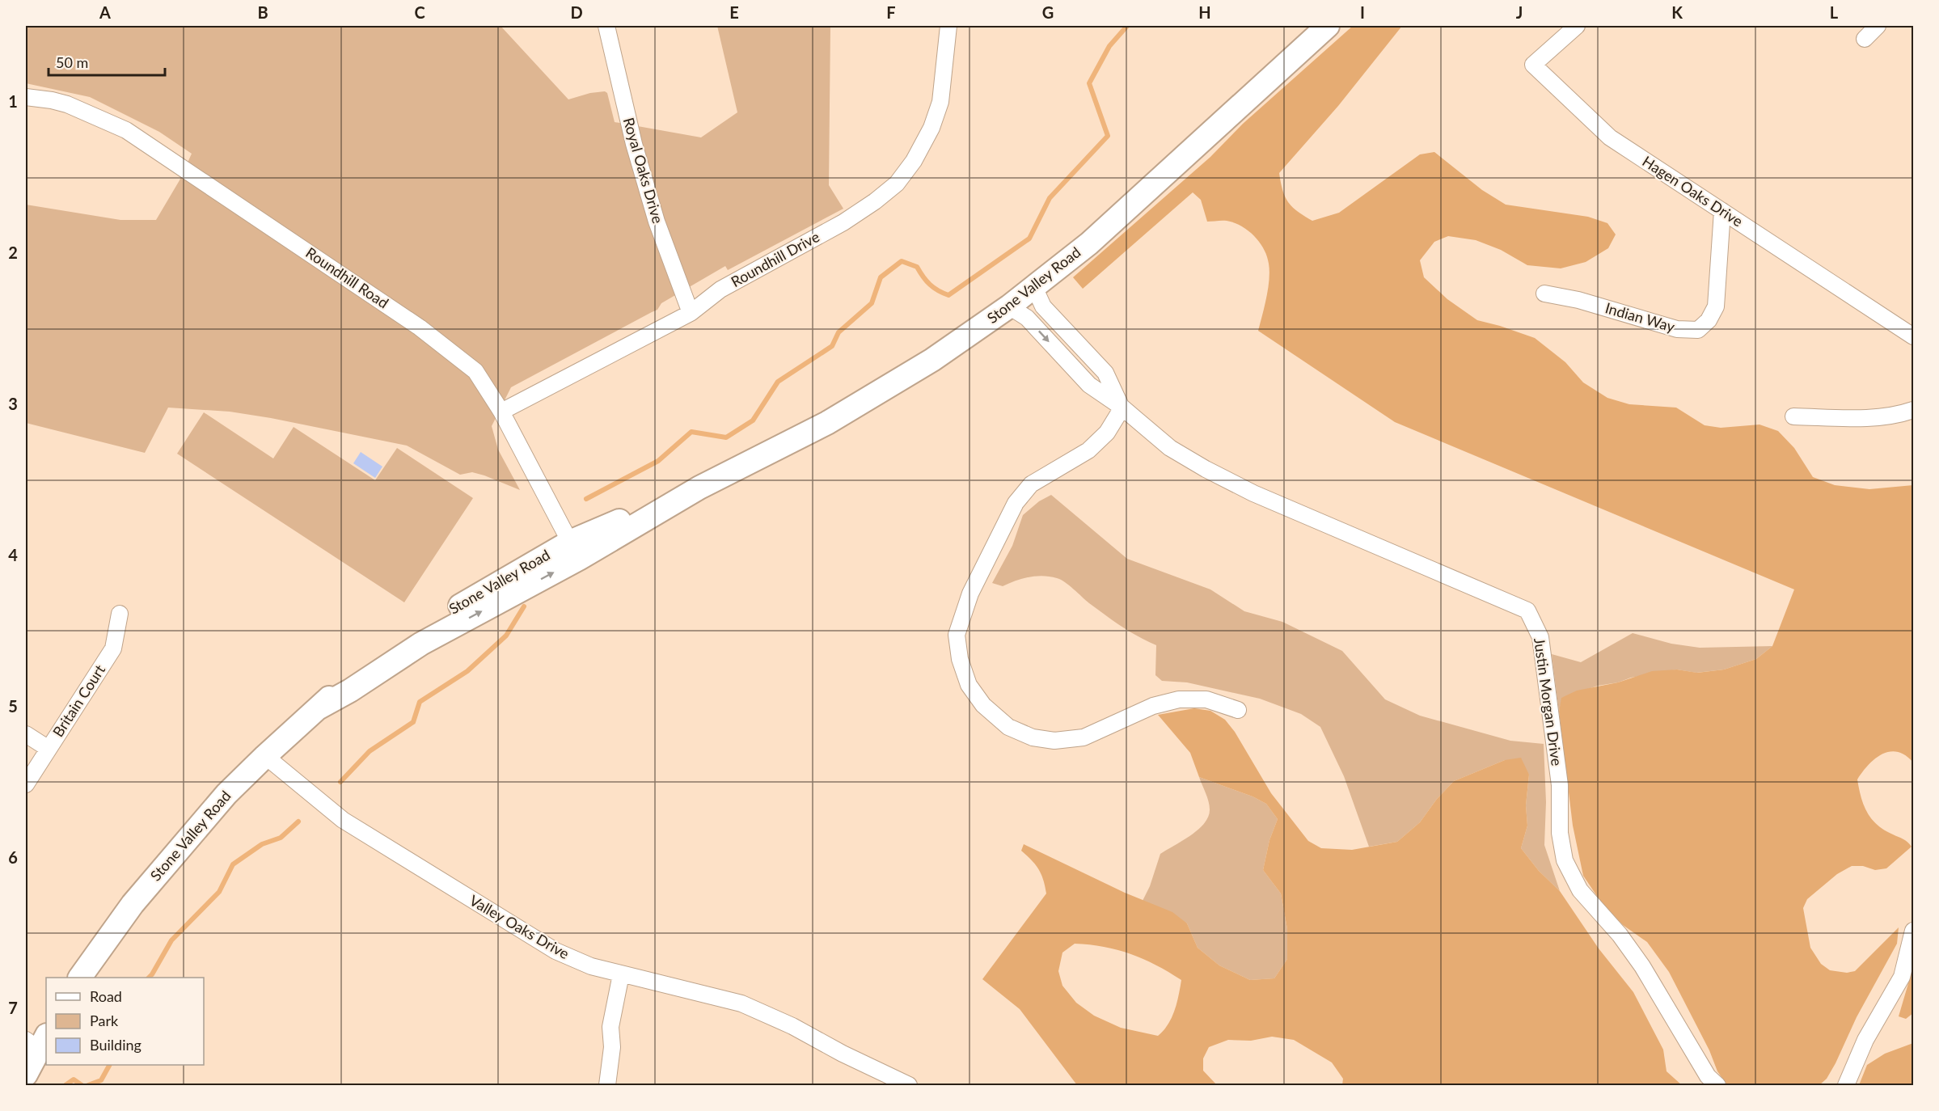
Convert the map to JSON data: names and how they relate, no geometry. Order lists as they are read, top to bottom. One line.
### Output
{"streets":{"street":["Royal Oaks Drive","Hagen Oaks Drive","Roundhill Drive","Roundhill Road","Stone Valley Road","Indian Way","Britain Court","Justin Morgan Drive","Valley Oaks Drive"]},"crossings":[["Royal Oaks Drive","Roundhill Drive"],["Hagen Oaks Drive","Indian Way"],["Roundhill Drive","Roundhill Road"],["Roundhill Road","Stone Valley Road"],["Stone Valley Road","Justin Morgan Drive"],["Stone Valley Road","Valley Oaks Drive"]],"legend":["Road","Park","Building"],"scale_bar":"50 m","grid":{"columns":["A","B","C","D","E","F","G","H","I","J","K","L"],"rows":["1","2","3","4","5","6","7"]}}
